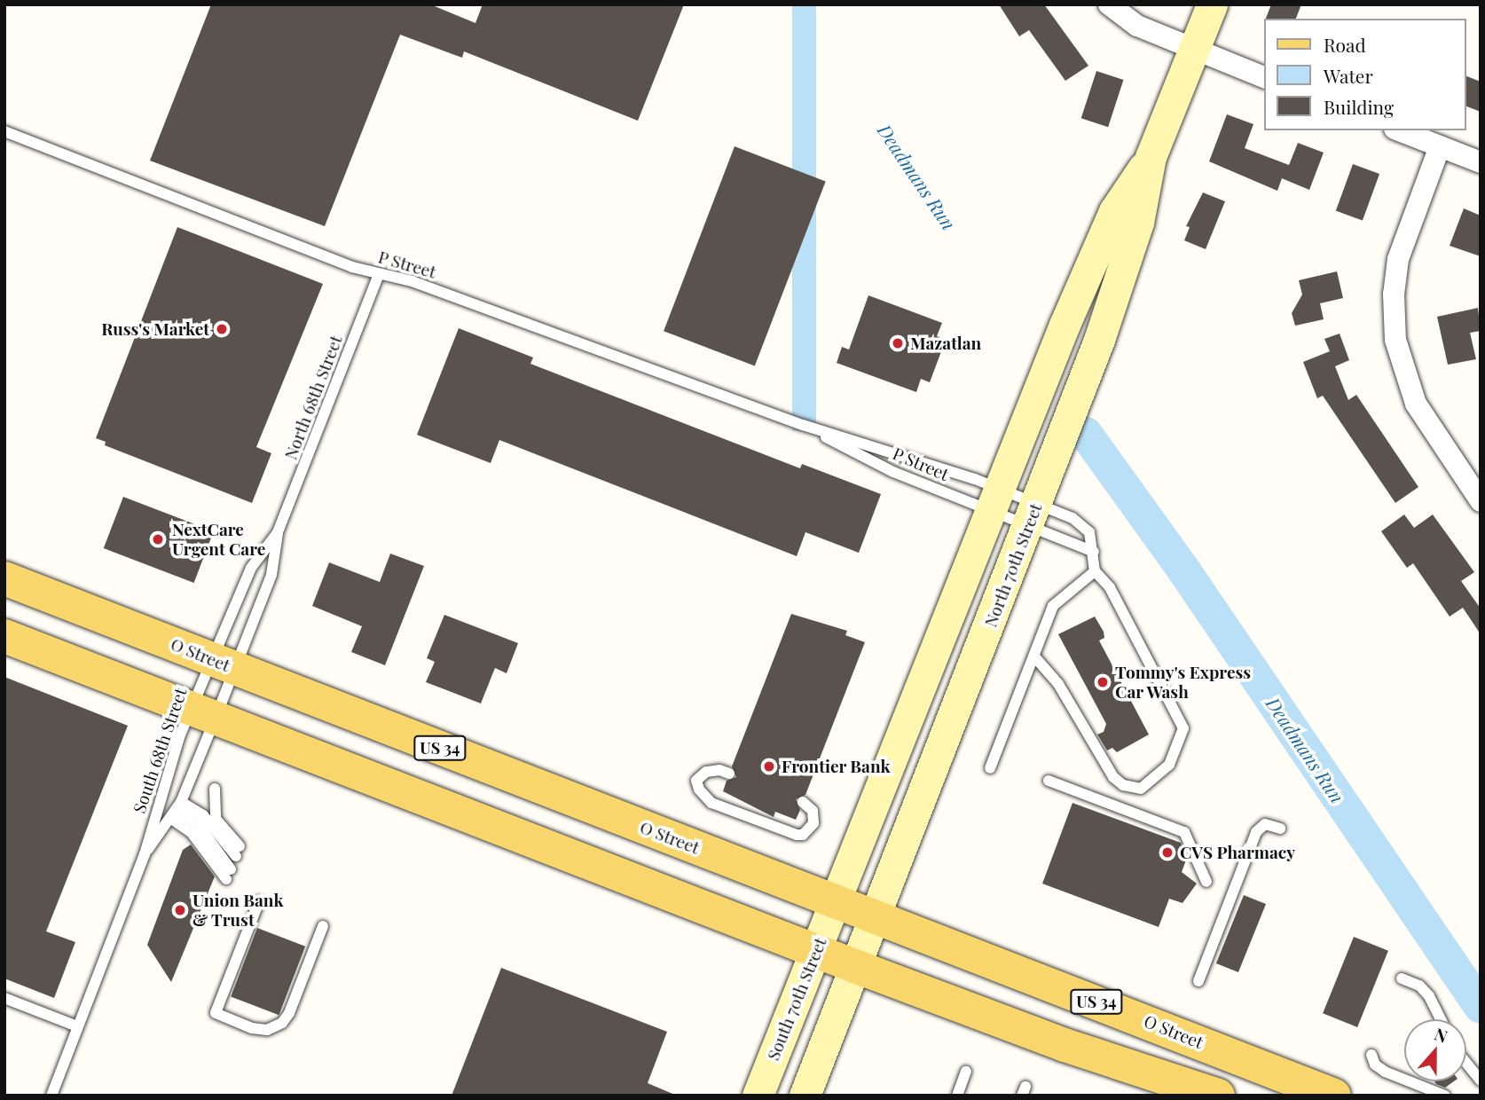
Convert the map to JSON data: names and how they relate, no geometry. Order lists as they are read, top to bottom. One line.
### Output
{"streets":{"main road":["North 70th Street","O Street","US 34","South 70th Street"],"lane":["P Street","North 68th Street","South 68th Street"]},"crossings":[["P Street","North 68th Street"],["P Street","North 70th Street"],["North 68th Street","O Street"],["North 68th Street","South 68th Street"],["North 70th Street","O Street"],["North 70th Street","South 70th Street"],["O Street","South 68th Street"],["O Street","South 70th Street"]],"water":["Deadmans Run"],"places":["Russ's Market","Mazatlan","NextCare Urgent Care","Tommy's Express Car Wash","Frontier Bank","CVS Pharmacy","Union Bank & Trust"],"legend":["Road","Water","Building"],"north":"top"}
